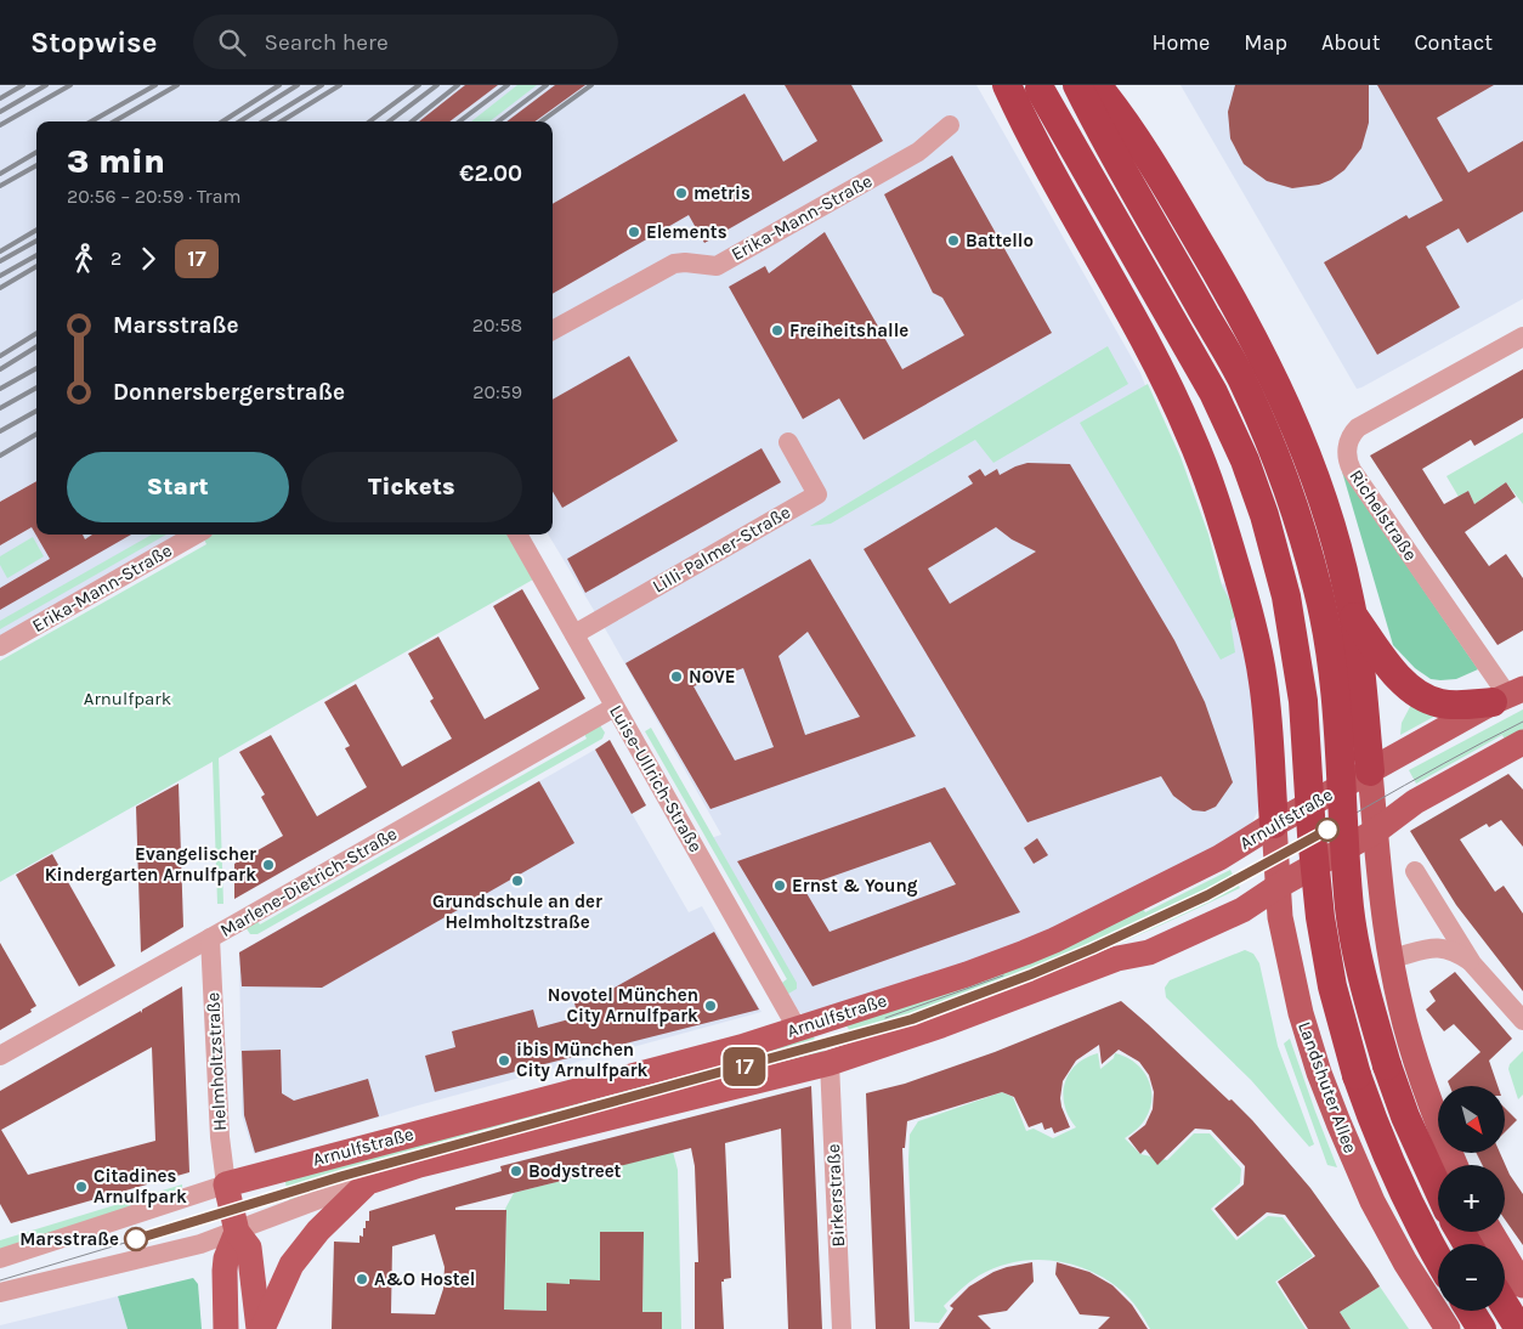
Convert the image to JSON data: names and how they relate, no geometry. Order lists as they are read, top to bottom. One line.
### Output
{"streets":{"main road":["Arnulfstraße","Landshuter Allee"],"street":["Erika-Mann-Straße","Richelstraße","Lilli-Palmer-Straße","Luise-Ullrich-Straße","Marlene-Dietrich-Straße","Helmholtzstraße","Birkerstraße"]},"crossings":[["Richelstraße","Arnulfstraße"],["Lilli-Palmer-Straße","Luise-Ullrich-Straße"],["Luise-Ullrich-Straße","Arnulfstraße"],["Luise-Ullrich-Straße","Marlene-Dietrich-Straße"],["Arnulfstraße","Helmholtzstraße"],["Arnulfstraße","Landshuter Allee"],["Arnulfstraße","Birkerstraße"],["Marlene-Dietrich-Straße","Helmholtzstraße"]],"parks":["Arnulfpark"],"places":["metris","Elements","Battello","Freiheitshalle","NOVE","Evangelischer Kindergarten Arnulfpark","Grundschule an der Helmholtzstraße","Ernst & Young","Novotel München City Arnulfpark","ibis München City Arnulfpark","Bodystreet","Citadines Arnulfpark","Marsstraße","A&O Hostel"],"lines":["tram line 17"],"north":"bottom right","page":{"header":"Stopwise","search":"Search here","nav":["Home","Map","About","Contact"],"on_map":"17","heading":["3 min","20:56 – 20:59 · Tram","€2.00"],"legs":["2","17"],"list":[{"name":"Marsstraße","value":"20:58"},{"name":"Donnersbergerstraße","value":"20:59"}],"buttons":["Start","Tickets"],"map_buttons":["+","−"]}}
